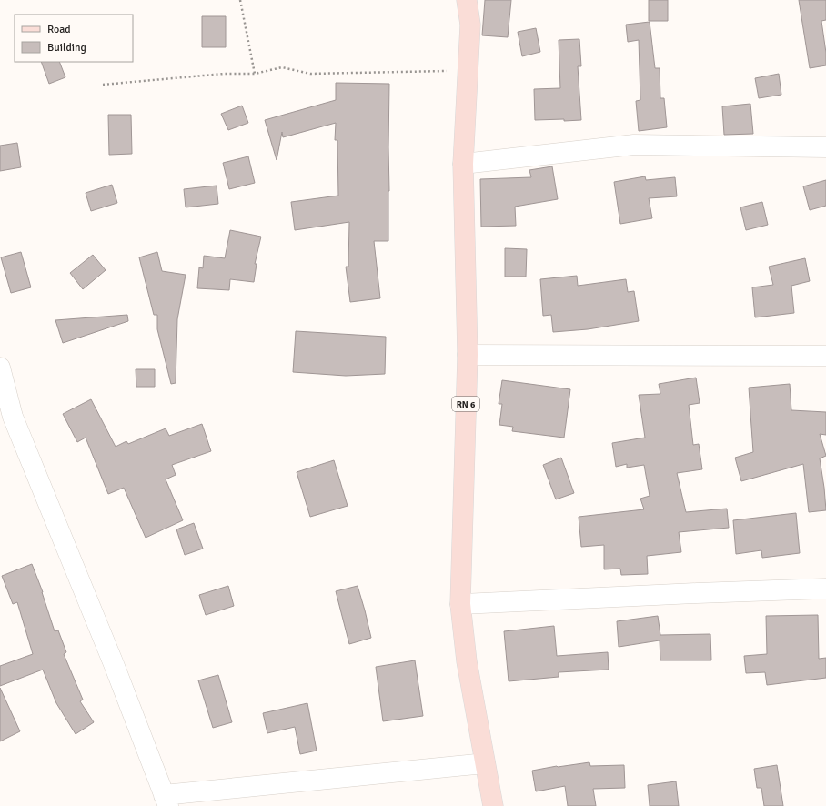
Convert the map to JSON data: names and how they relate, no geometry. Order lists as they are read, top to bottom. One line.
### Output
{"streets":{"main road":["RN 6"]},"legend":["Road","Building"]}
